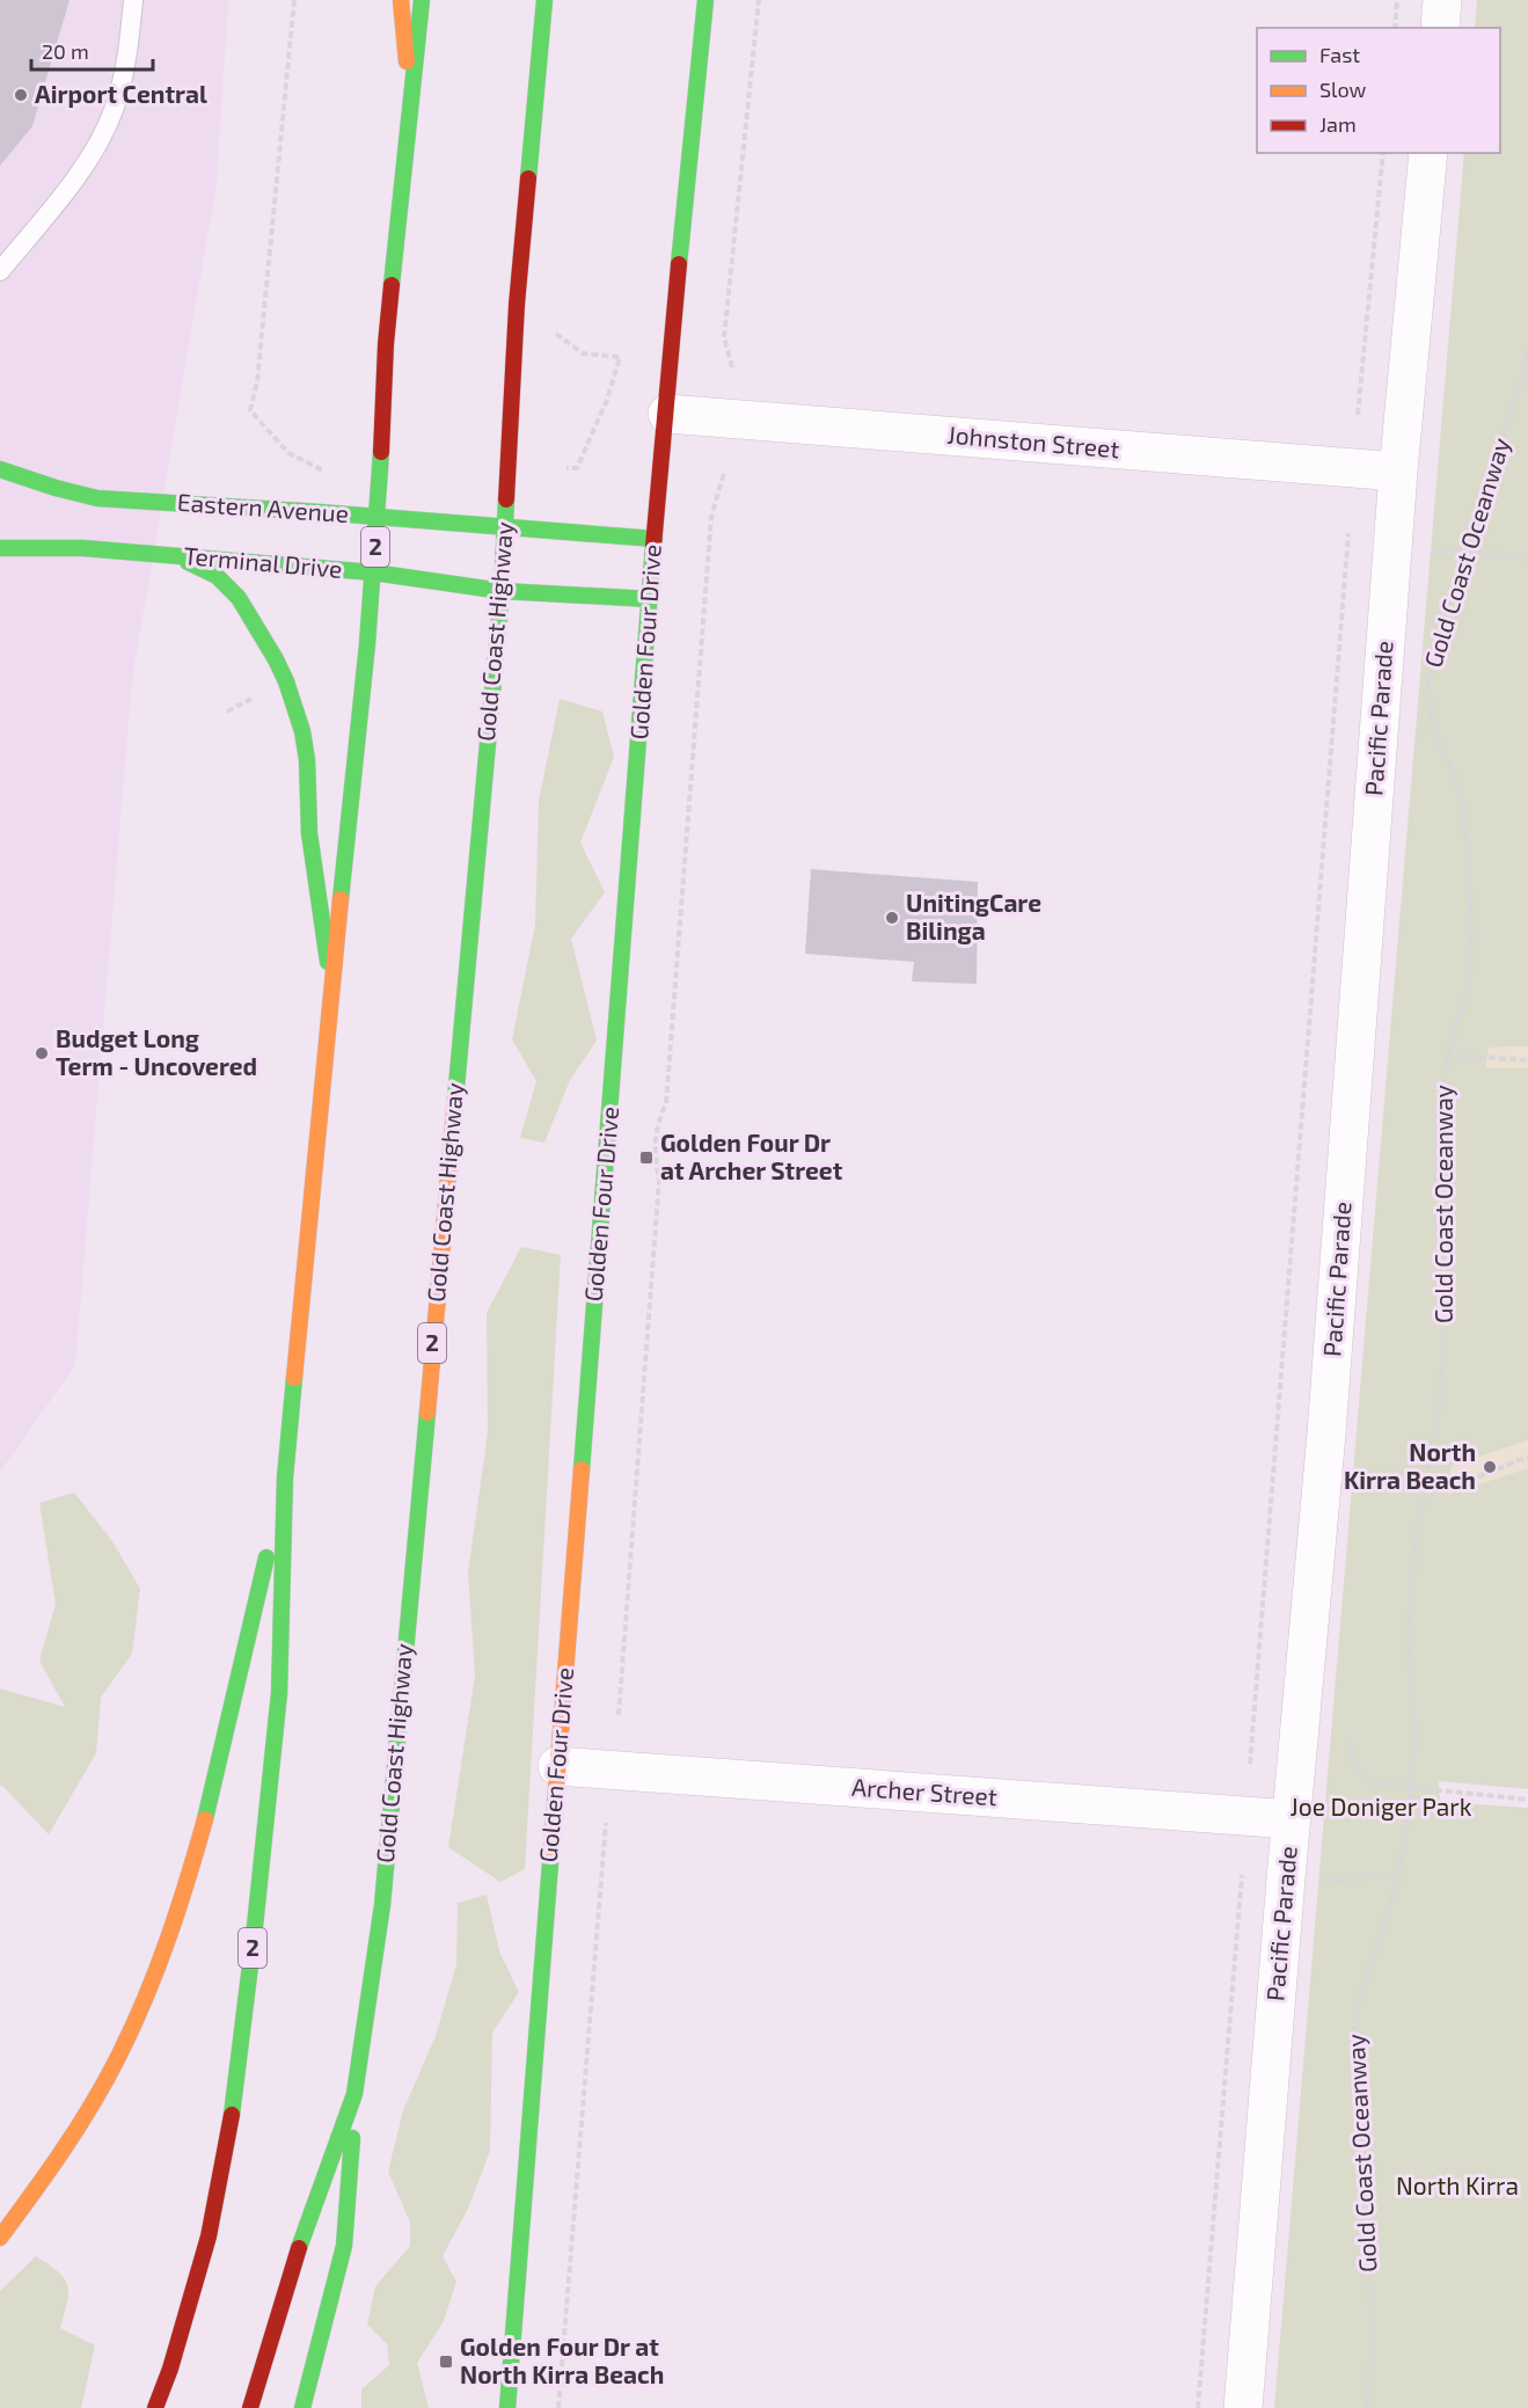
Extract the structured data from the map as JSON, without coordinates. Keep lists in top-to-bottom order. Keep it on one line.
{"streets":{"main road":["Eastern Avenue","2","Terminal Drive","Gold Coast Highway","Golden Four Drive"],"street":["Johnston Street","Pacific Parade","Archer Street"],"path":["Gold Coast Oceanway"]},"crossings":[["Johnston Street","Golden Four Drive"],["Johnston Street","Pacific Parade"],["Eastern Avenue","2"],["Eastern Avenue","Gold Coast Highway"],["Eastern Avenue","Golden Four Drive"],["2","Terminal Drive"],["Terminal Drive","Gold Coast Highway"],["Terminal Drive","Golden Four Drive"],["Golden Four Drive","Archer Street"],["Pacific Parade","Archer Street"]],"parks":["Joe Doniger Park","North Kirra"],"places":{"other":["Airport Central","UnitingCare Bilinga","Budget Long Term - Uncovered","North Kirra Beach"],"transit":["Golden Four Dr at Archer Street","Golden Four Dr at North Kirra Beach"]},"legend":["Fast","Slow","Jam"],"scale_bar":"20 m"}
